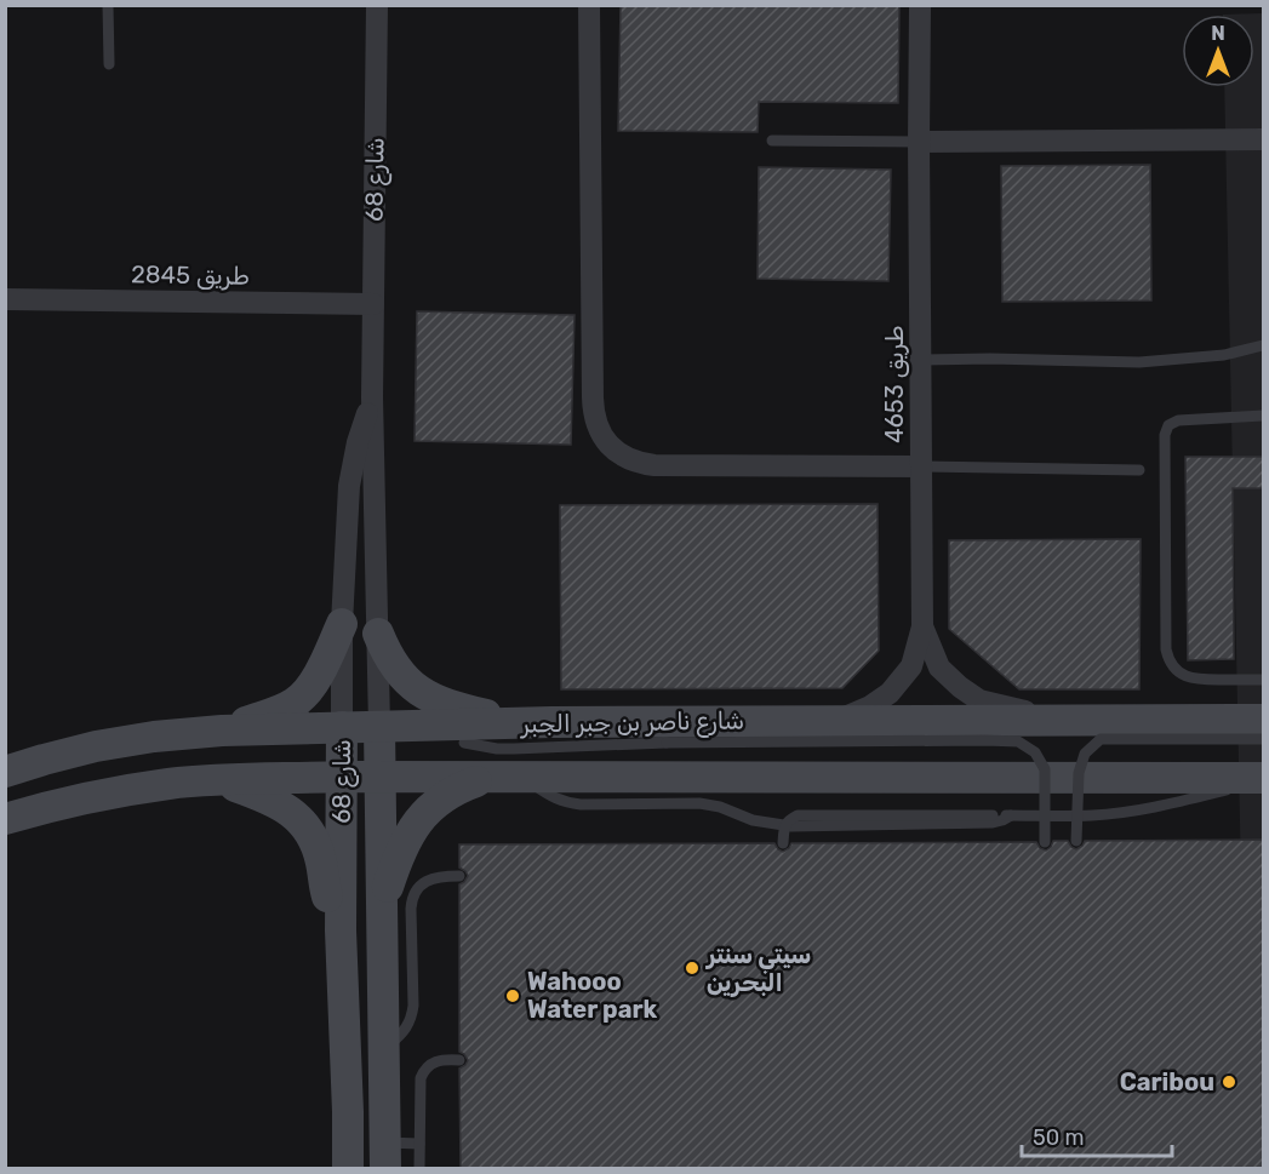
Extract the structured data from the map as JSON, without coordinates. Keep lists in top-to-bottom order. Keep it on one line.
{"streets":{"main road":["شارع 68","شارع ناصر بن جبر الجبر"],"street":["طريق 2845","طريق 4653"]},"crossings":[["شارع 68","طريق 2845"],["شارع 68","شارع ناصر بن جبر الجبر"],["طريق 4653","شارع ناصر بن جبر الجبر"]],"places":["سيتي سنتر البحرين","Wahooo Water park","Caribou"],"scale_bar":"50 m","north":"top"}
